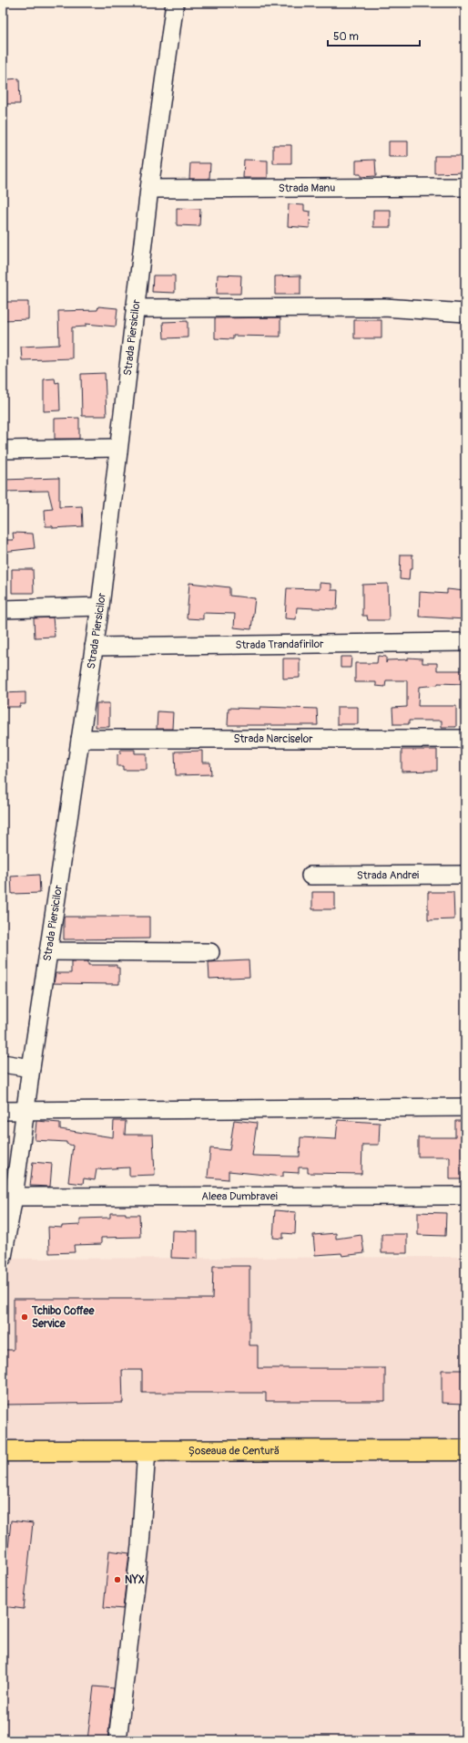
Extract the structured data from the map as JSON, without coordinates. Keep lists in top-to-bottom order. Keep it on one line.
{"streets":{"main road":["Șoseaua de Centură"],"street":["Strada Manu","Strada Piersicilor","Strada Trandafirilor","Strada Narciselor","Strada Andrei","Aleea Dumbravei"]},"crossings":[["Strada Manu","Strada Piersicilor"],["Strada Piersicilor","Strada Trandafirilor"],["Strada Piersicilor","Strada Narciselor"],["Strada Piersicilor","Aleea Dumbravei"]],"places":["Tchibo Coffee Service","NYX"],"scale_bar":"50 m"}
